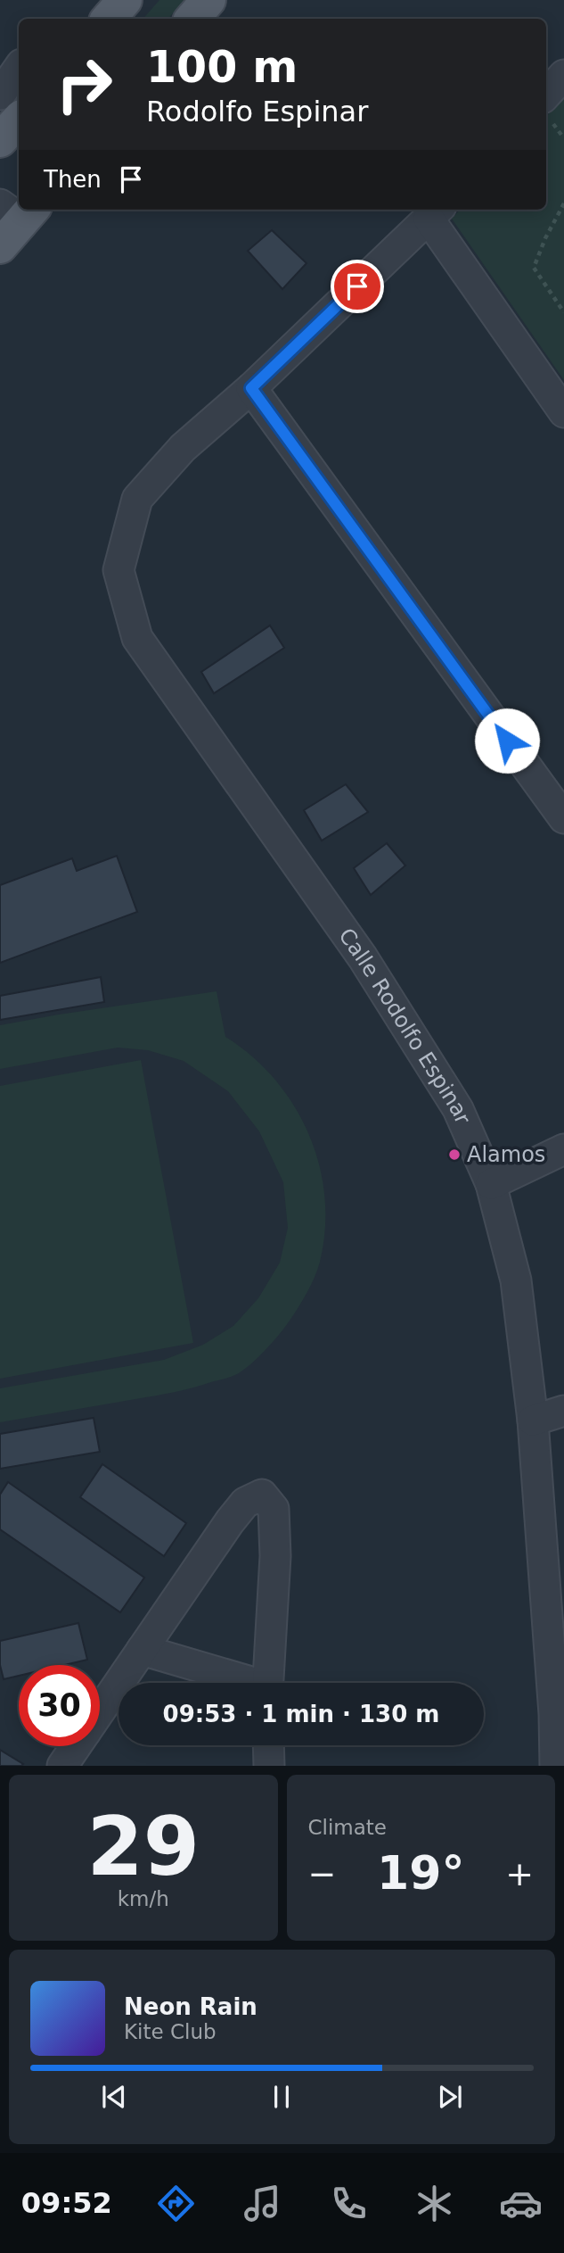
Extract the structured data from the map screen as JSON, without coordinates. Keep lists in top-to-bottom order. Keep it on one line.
{"streets":{"street":["Calle Rodolfo Espinar"]},"places":["Alamos"],"page":{"turn":["100 m","Rodolfo Espinar"],"then":"Then","limit":"30","trip":"09:53 · 1 min · 130 m","tile":[["29","km/h"],"Climate"],"heat":["−","19°","+"],"song":["Neon Rain","Kite Club"],"tabs":"09:52"}}
